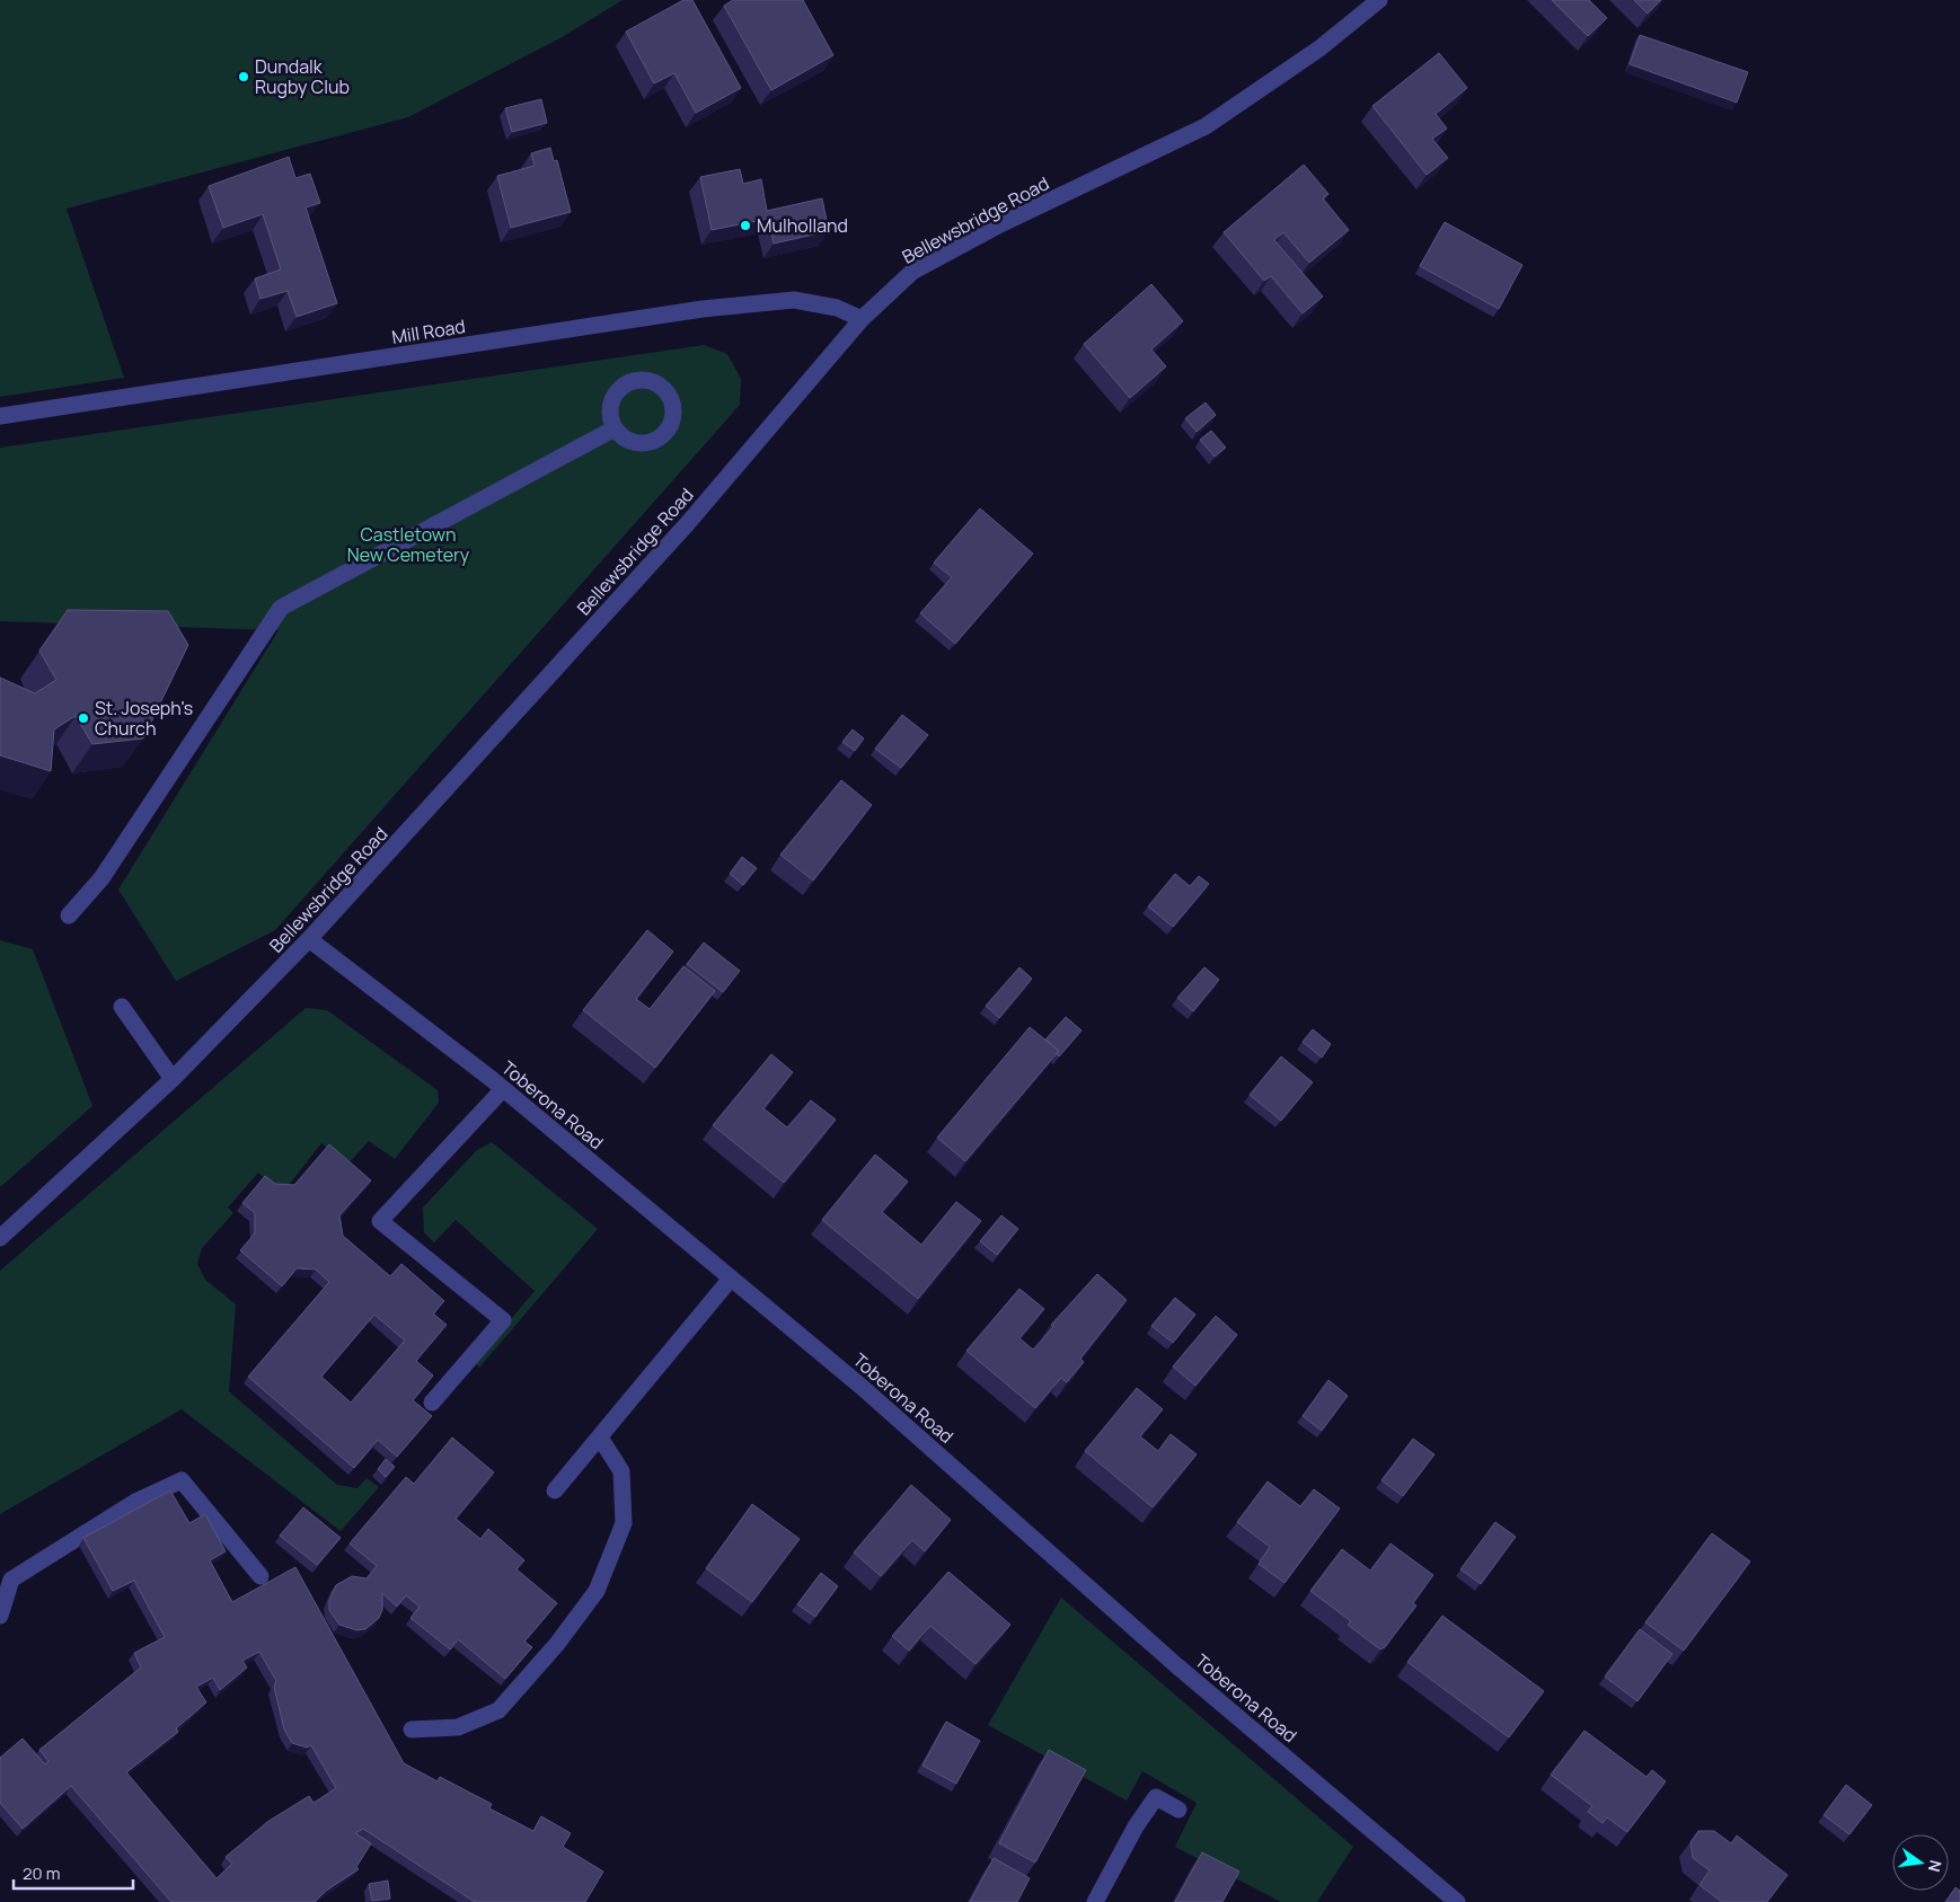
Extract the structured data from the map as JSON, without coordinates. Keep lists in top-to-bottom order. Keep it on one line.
{"streets":{"street":["Bellewsbridge Road","Mill Road","Toberona Road"]},"crossings":[["Bellewsbridge Road","Mill Road"],["Bellewsbridge Road","Toberona Road"]],"parks":["Castletown New Cemetery"],"places":["Dundalk Rugby Club","Mulholland","St. Joseph's Church"],"scale_bar":"20 m","north":"right"}
